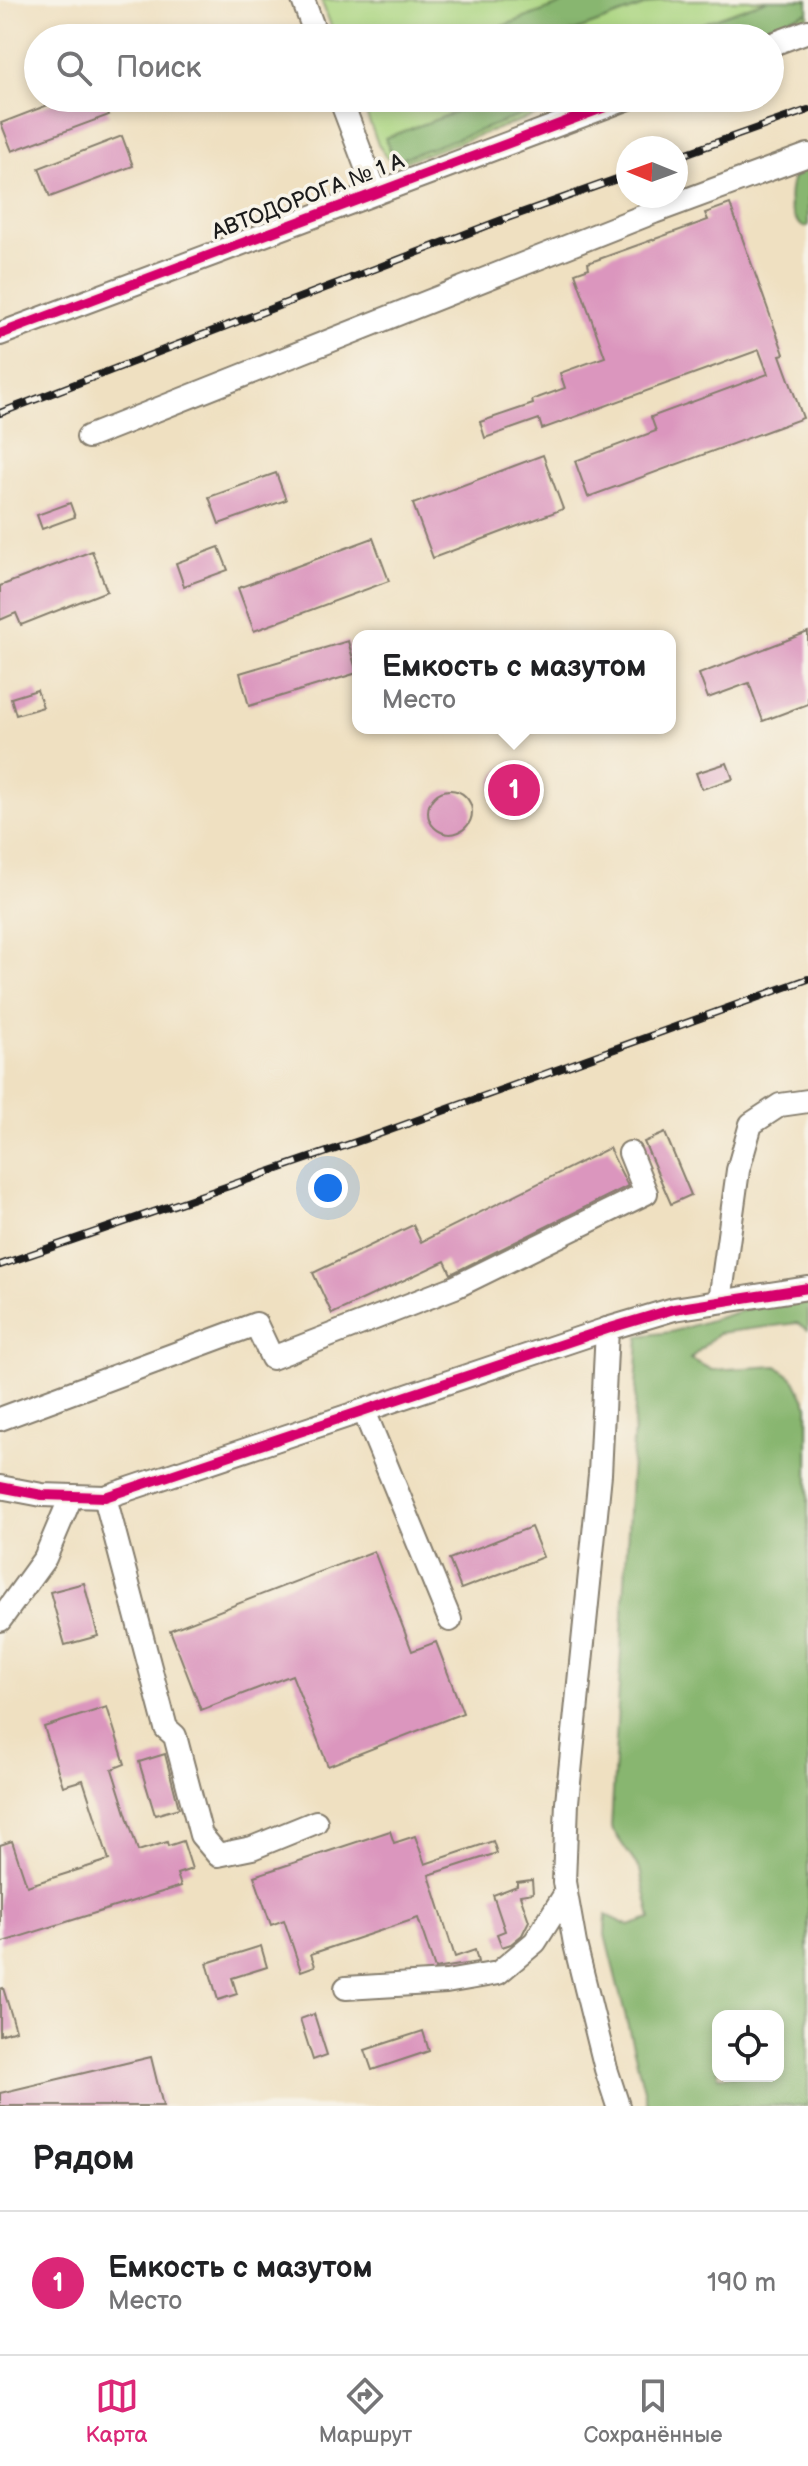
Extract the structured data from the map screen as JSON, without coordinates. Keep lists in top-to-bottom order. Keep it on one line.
{"streets":{"street":["АВТОДОРОГА № 1 А"]},"north":"left","page":{"search":"Поиск","popup":["Емкость с мазутом","Место"],"pins":"1","heading":"Рядом","list":[{"mark":"1","name":"Емкость с мазутом","note":"Место","value":"190 m"}],"nav":["Карта","Маршрут","Сохранённые"]}}
